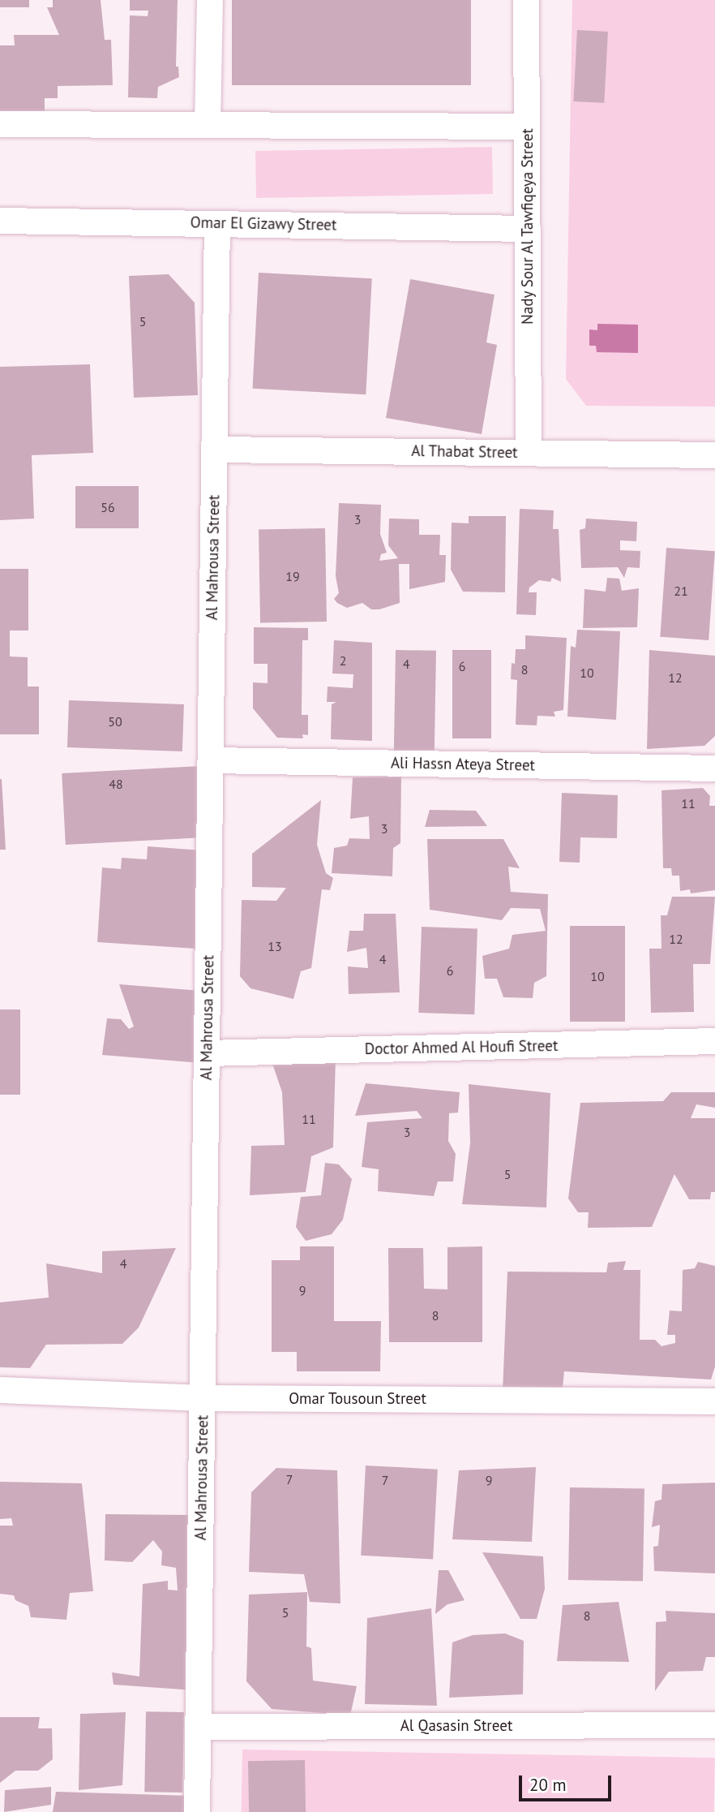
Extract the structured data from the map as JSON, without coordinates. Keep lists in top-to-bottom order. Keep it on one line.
{"streets":{"street":["Omar El Gizawy Street","Nady Sour Al Tawfiqeya Street","Al Thabat Street","Al Mahrousa Street","Ali Hassn Ateya Street","Doctor Ahmed Al Houfi Street","Omar Tousoun Street","Al Qasasin Street"]},"crossings":[["Omar El Gizawy Street","Nady Sour Al Tawfiqeya Street"],["Omar El Gizawy Street","Al Mahrousa Street"],["Nady Sour Al Tawfiqeya Street","Al Thabat Street"],["Al Thabat Street","Al Mahrousa Street"],["Al Mahrousa Street","Ali Hassn Ateya Street"],["Al Mahrousa Street","Doctor Ahmed Al Houfi Street"],["Al Mahrousa Street","Omar Tousoun Street"],["Al Mahrousa Street","Al Qasasin Street"]],"house_numbers":["5","56","3","19","21","2","4","6","8","10","12","50","48","11","3","12","13","4","6","10","11","3","5","4","9","8","7","7","9","5","8"],"scale_bar":"20 m"}
